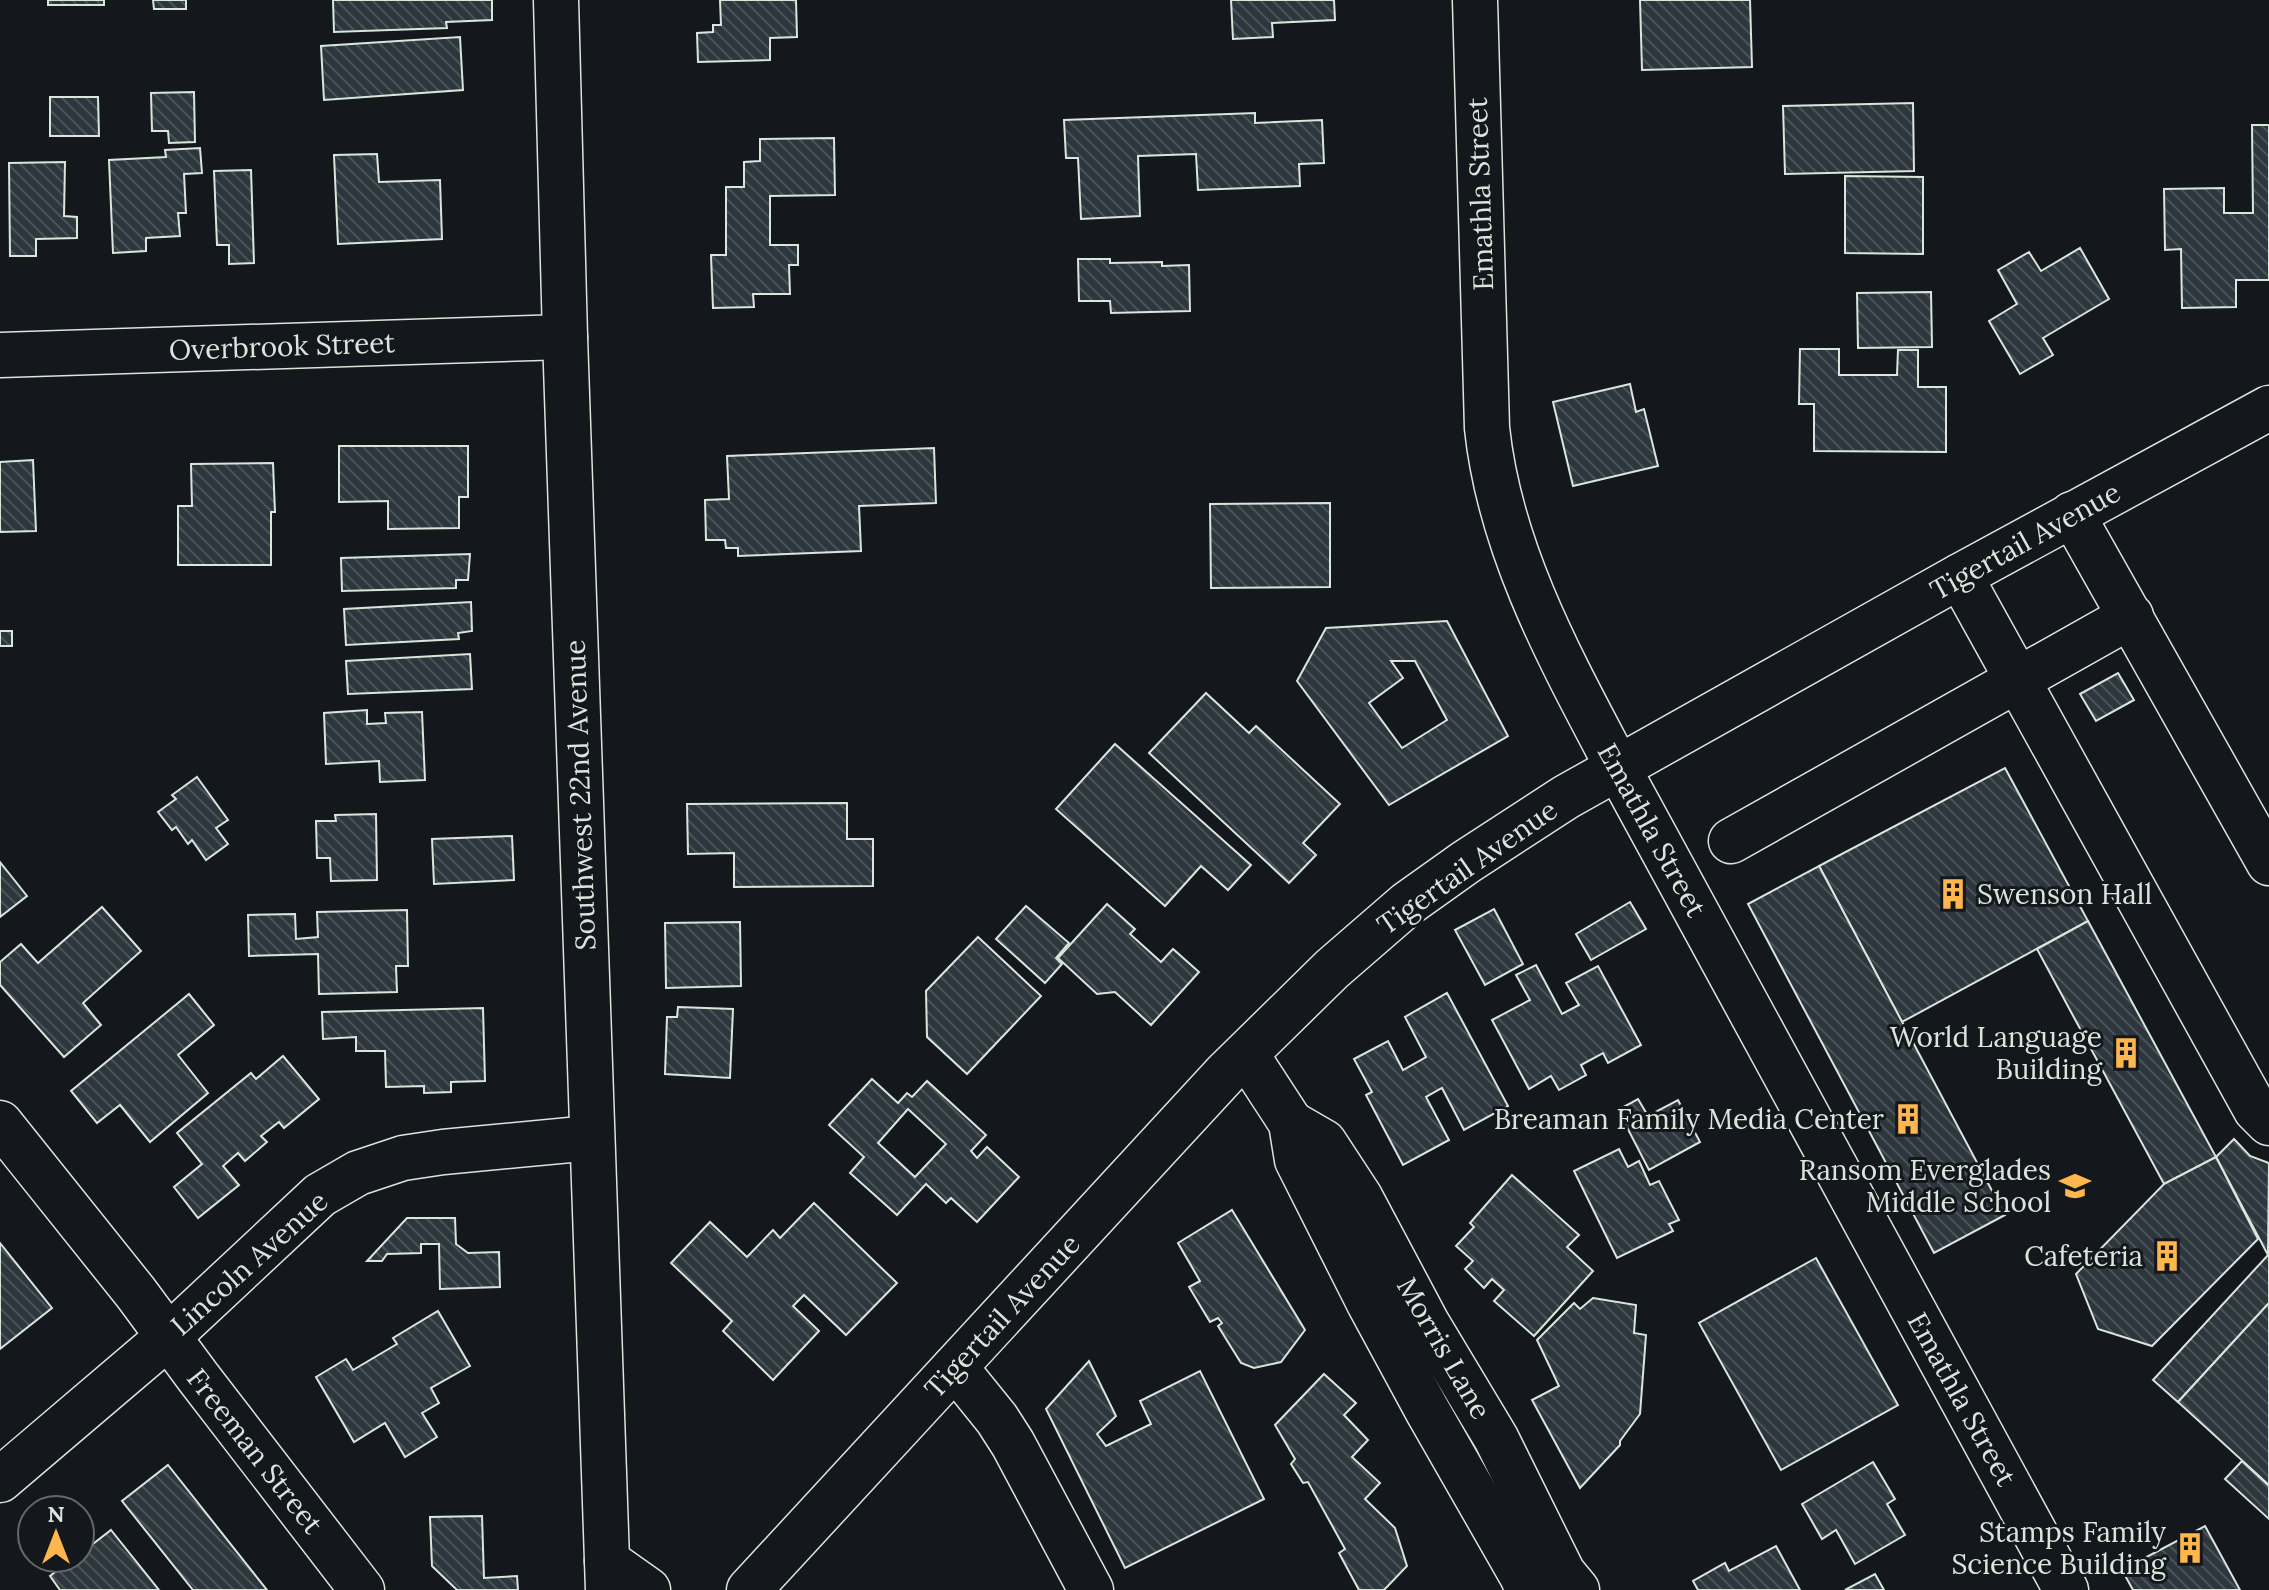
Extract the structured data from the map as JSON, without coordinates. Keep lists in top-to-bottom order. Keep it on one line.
{"streets":{"street":["Emathla Street","Overbrook Street","Tigertail Avenue","Southwest 22nd Avenue","Lincoln Avenue","Morris Lane","Freeman Street"]},"crossings":[["Emathla Street","Tigertail Avenue"],["Overbrook Street","Southwest 22nd Avenue"],["Tigertail Avenue","Morris Lane"],["Southwest 22nd Avenue","Lincoln Avenue"],["Lincoln Avenue","Freeman Street"]],"places":{"building":["Swenson Hall","World Language Building","Breaman Family Media Center","Cafeteria","Stamps Family Science Building"],"school or university":["Ransom Everglades Middle School"]},"north":"top"}
